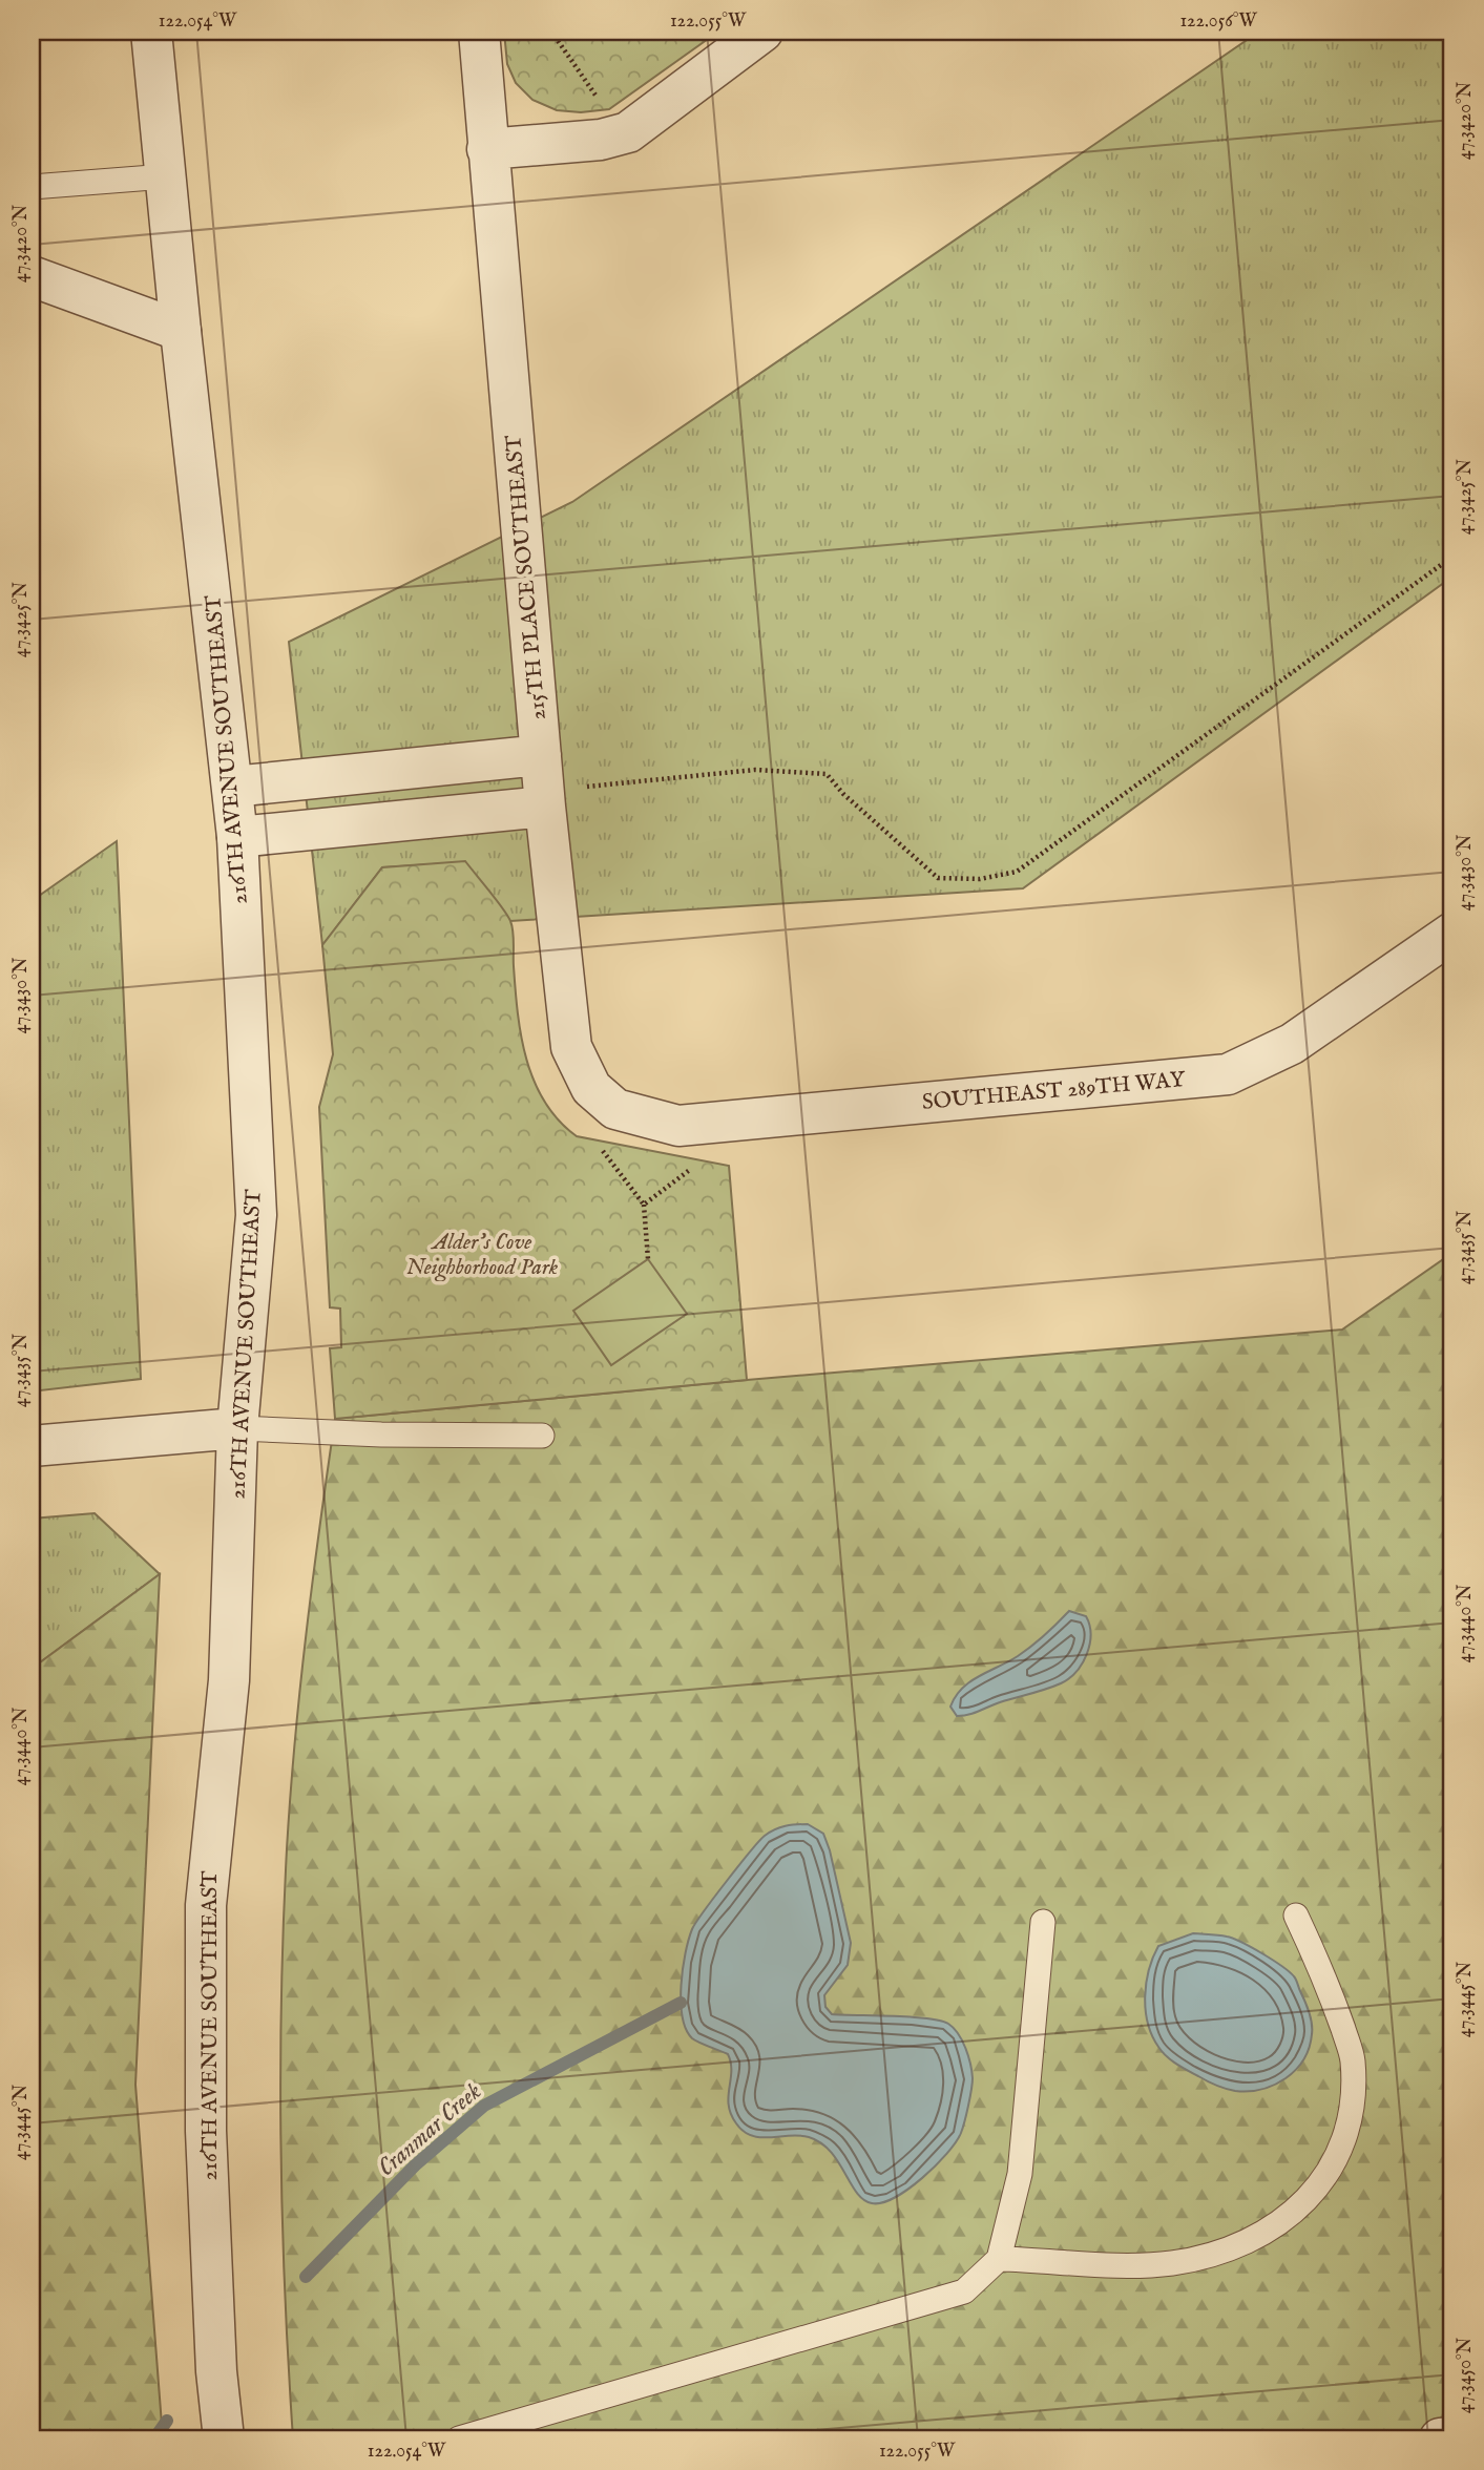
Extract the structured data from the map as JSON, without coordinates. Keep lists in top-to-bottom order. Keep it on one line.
{"streets":{"street":["215TH PLACE SOUTHEAST","216TH AVENUE SOUTHEAST","SOUTHEAST 289TH WAY"]},"crossings":[["215TH PLACE SOUTHEAST","SOUTHEAST 289TH WAY"]],"water":["Cranmar Creek"],"parks":["Alder's Cove Neighborhood Park"],"coordinates":["122.054°W","122.055°W","122.056°W","47.3420°N","47.3425°N","47.3430°N","47.3435°N","47.3440°N","47.3445°N","47.3450°N"]}
